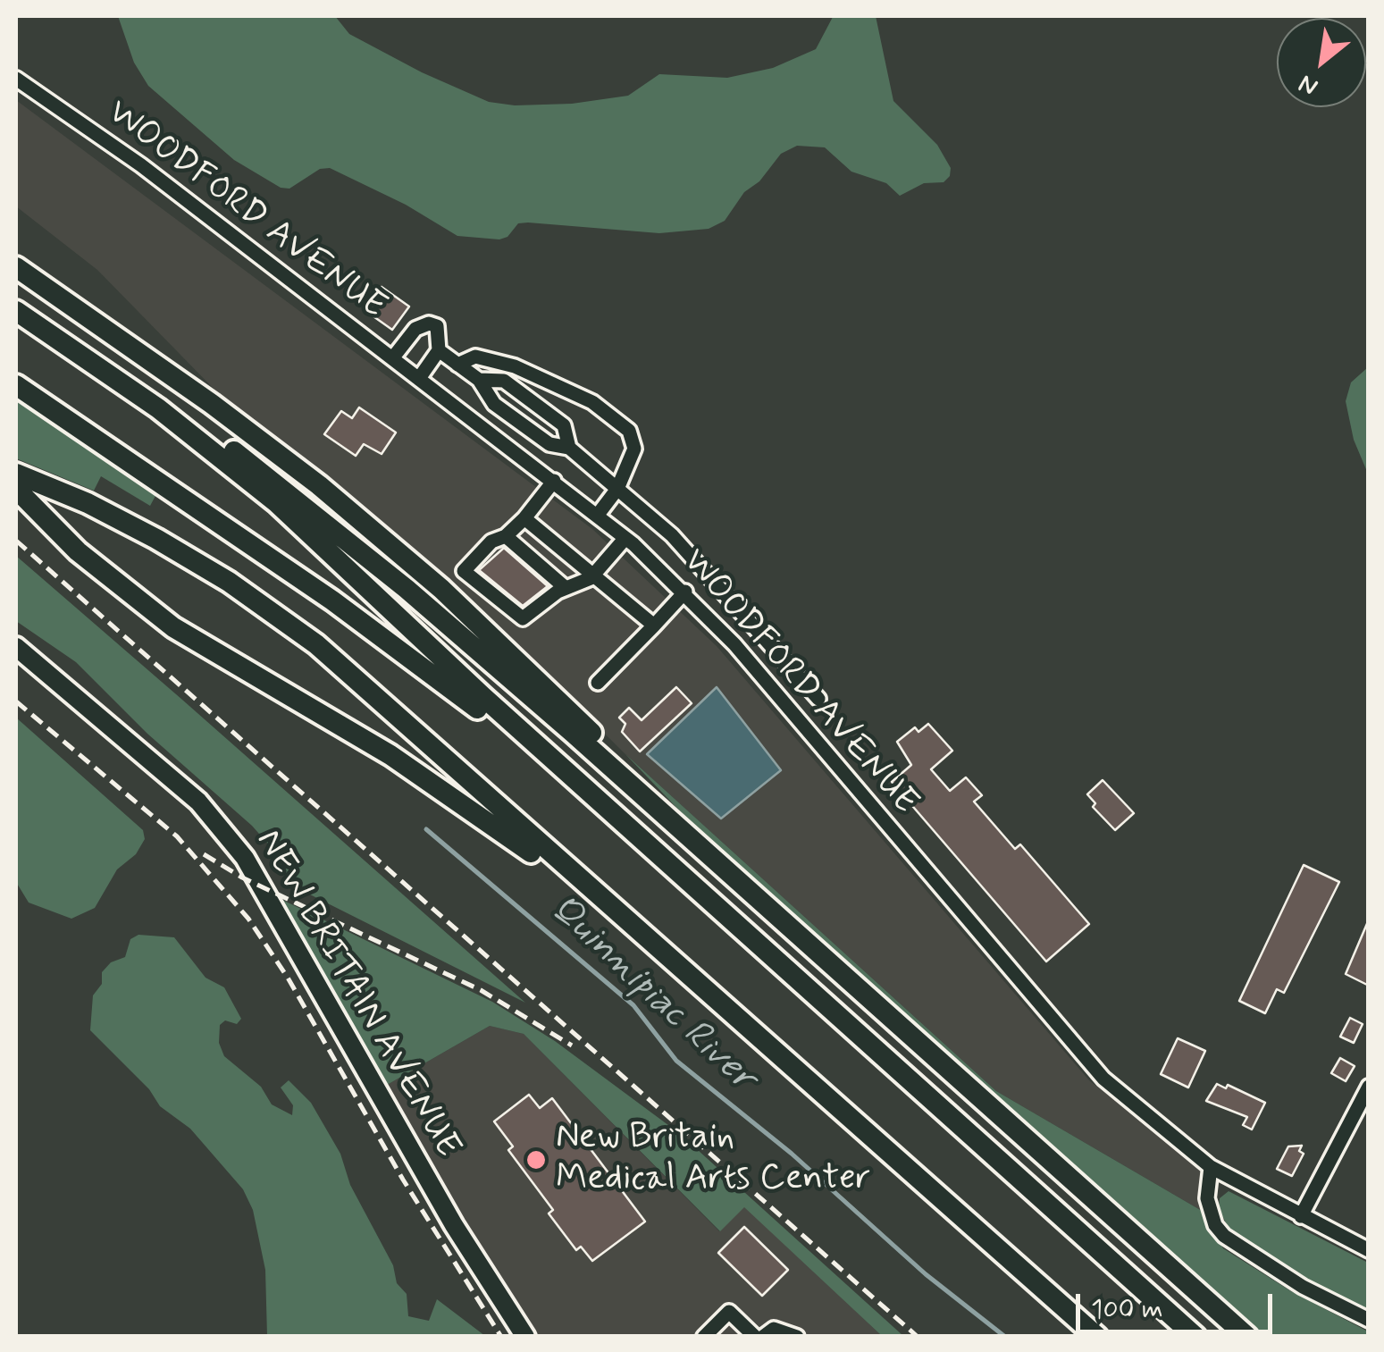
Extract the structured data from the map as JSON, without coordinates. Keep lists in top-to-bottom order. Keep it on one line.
{"streets":{"main road":["NEW BRITAIN AVENUE"],"street":["WOODFORD AVENUE"]},"water":["Quinnipiac River"],"places":["New Britain Medical Arts Center"],"scale_bar":"100 m","north":"bottom left"}
